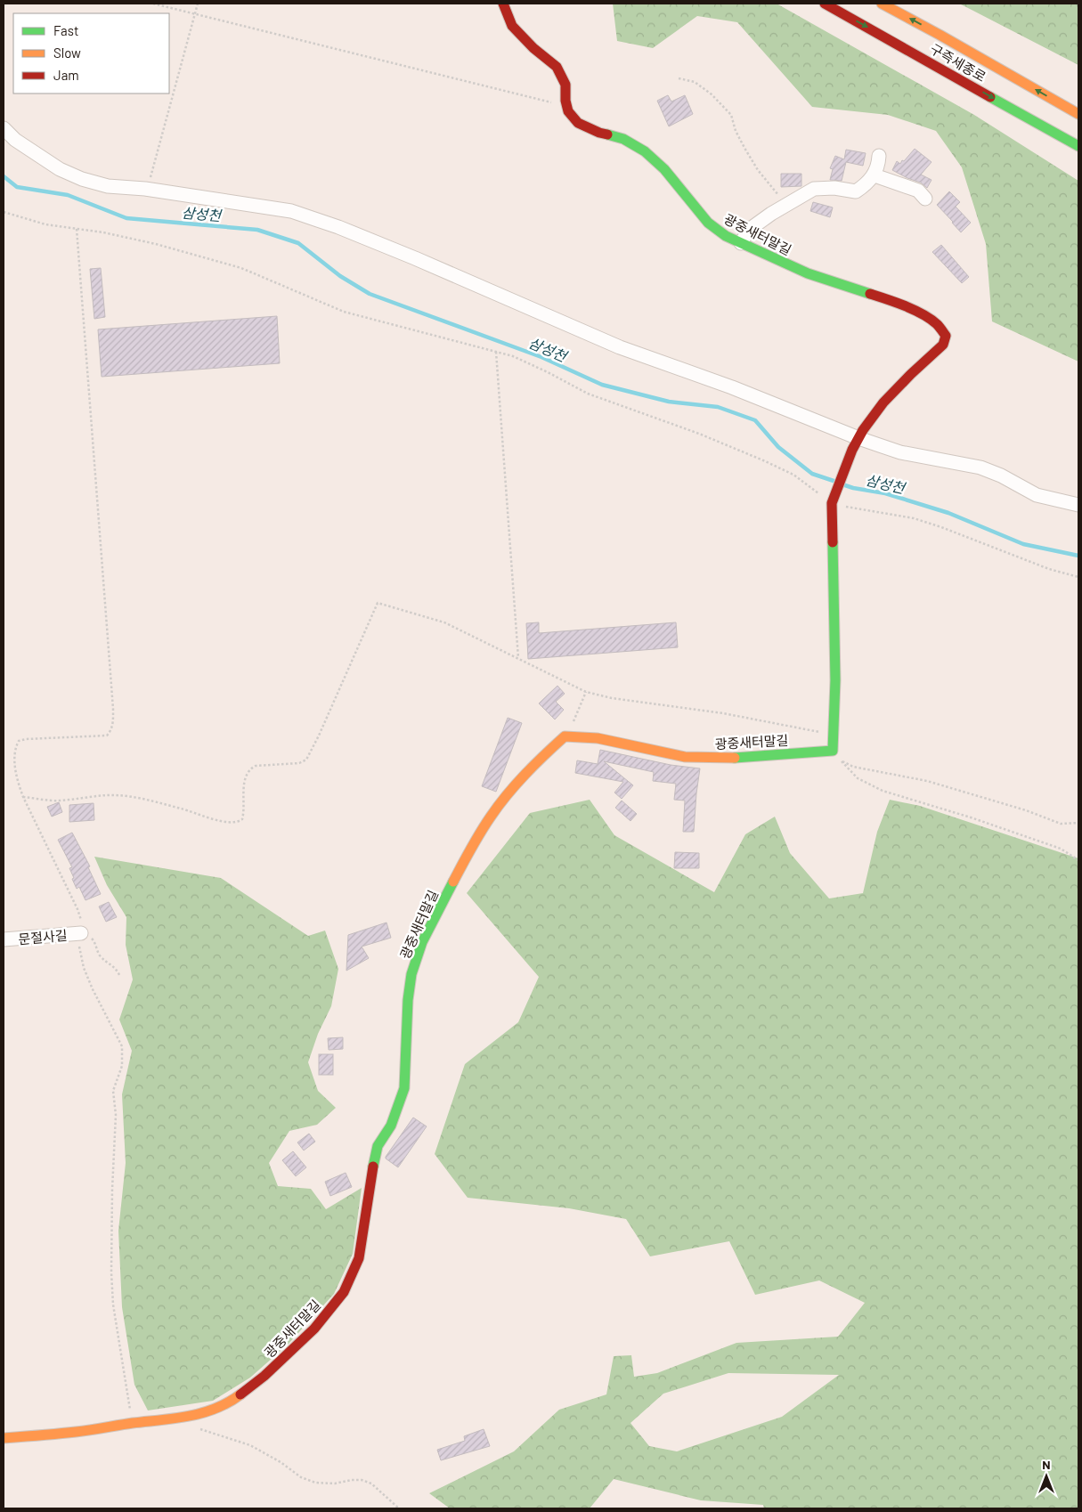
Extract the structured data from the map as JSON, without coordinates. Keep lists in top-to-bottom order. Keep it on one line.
{"streets":{"main road":["구즉세종로","광중새터말길"],"street":["문절사길"]},"water":["삼성천"],"legend":["Fast","Slow","Jam"],"north":"top"}
